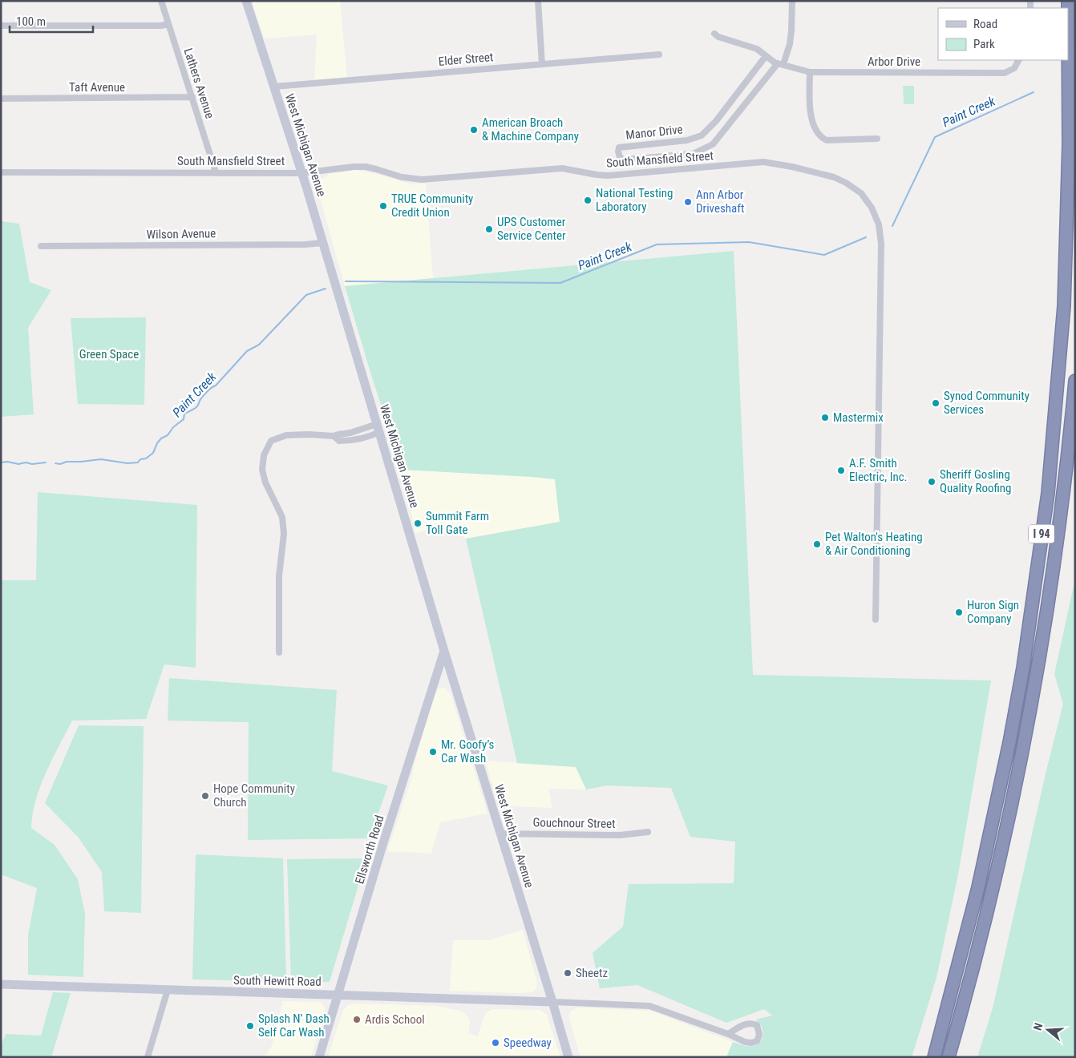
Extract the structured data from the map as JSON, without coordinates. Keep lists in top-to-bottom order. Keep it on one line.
{"streets":{"highway":["I 94"],"main road":["West Michigan Avenue","Ellsworth Road","South Hewitt Road"],"street":["Elder Street","Arbor Drive","Lathers Avenue","Taft Avenue","Manor Drive","South Mansfield Street","Wilson Avenue","Gouchnour Street"]},"crossings":[["Elder Street","West Michigan Avenue"],["Arbor Drive","Manor Drive"],["Lathers Avenue","Taft Avenue"],["Lathers Avenue","South Mansfield Street"],["West Michigan Avenue","South Mansfield Street"],["West Michigan Avenue","Wilson Avenue"],["West Michigan Avenue","Gouchnour Street"],["West Michigan Avenue","Ellsworth Road"],["West Michigan Avenue","South Hewitt Road"],["Ellsworth Road","South Hewitt Road"]],"water":["Paint Creek"],"parks":["Green Space"],"places":["American Broach & Machine Company","National Testing Laboratory","Ann Arbor Driveshaft","TRUE Community Credit Union","UPS Customer Service Center","Synod Community Services","Mastermix","A.F. Smith Electric, Inc.","Sheriff Gosling Quality Roofing","Summit Farm Toll Gate","Pet Walton's Heating & Air Conditioning","Huron Sign Company","Mr. Goofy’s Car Wash","Hope Community Church","Sheetz","Ardis School","Splash N’ Dash Self Car Wash","Speedway"],"legend":["Road","Park"],"scale_bar":"100 m","north":"left"}
